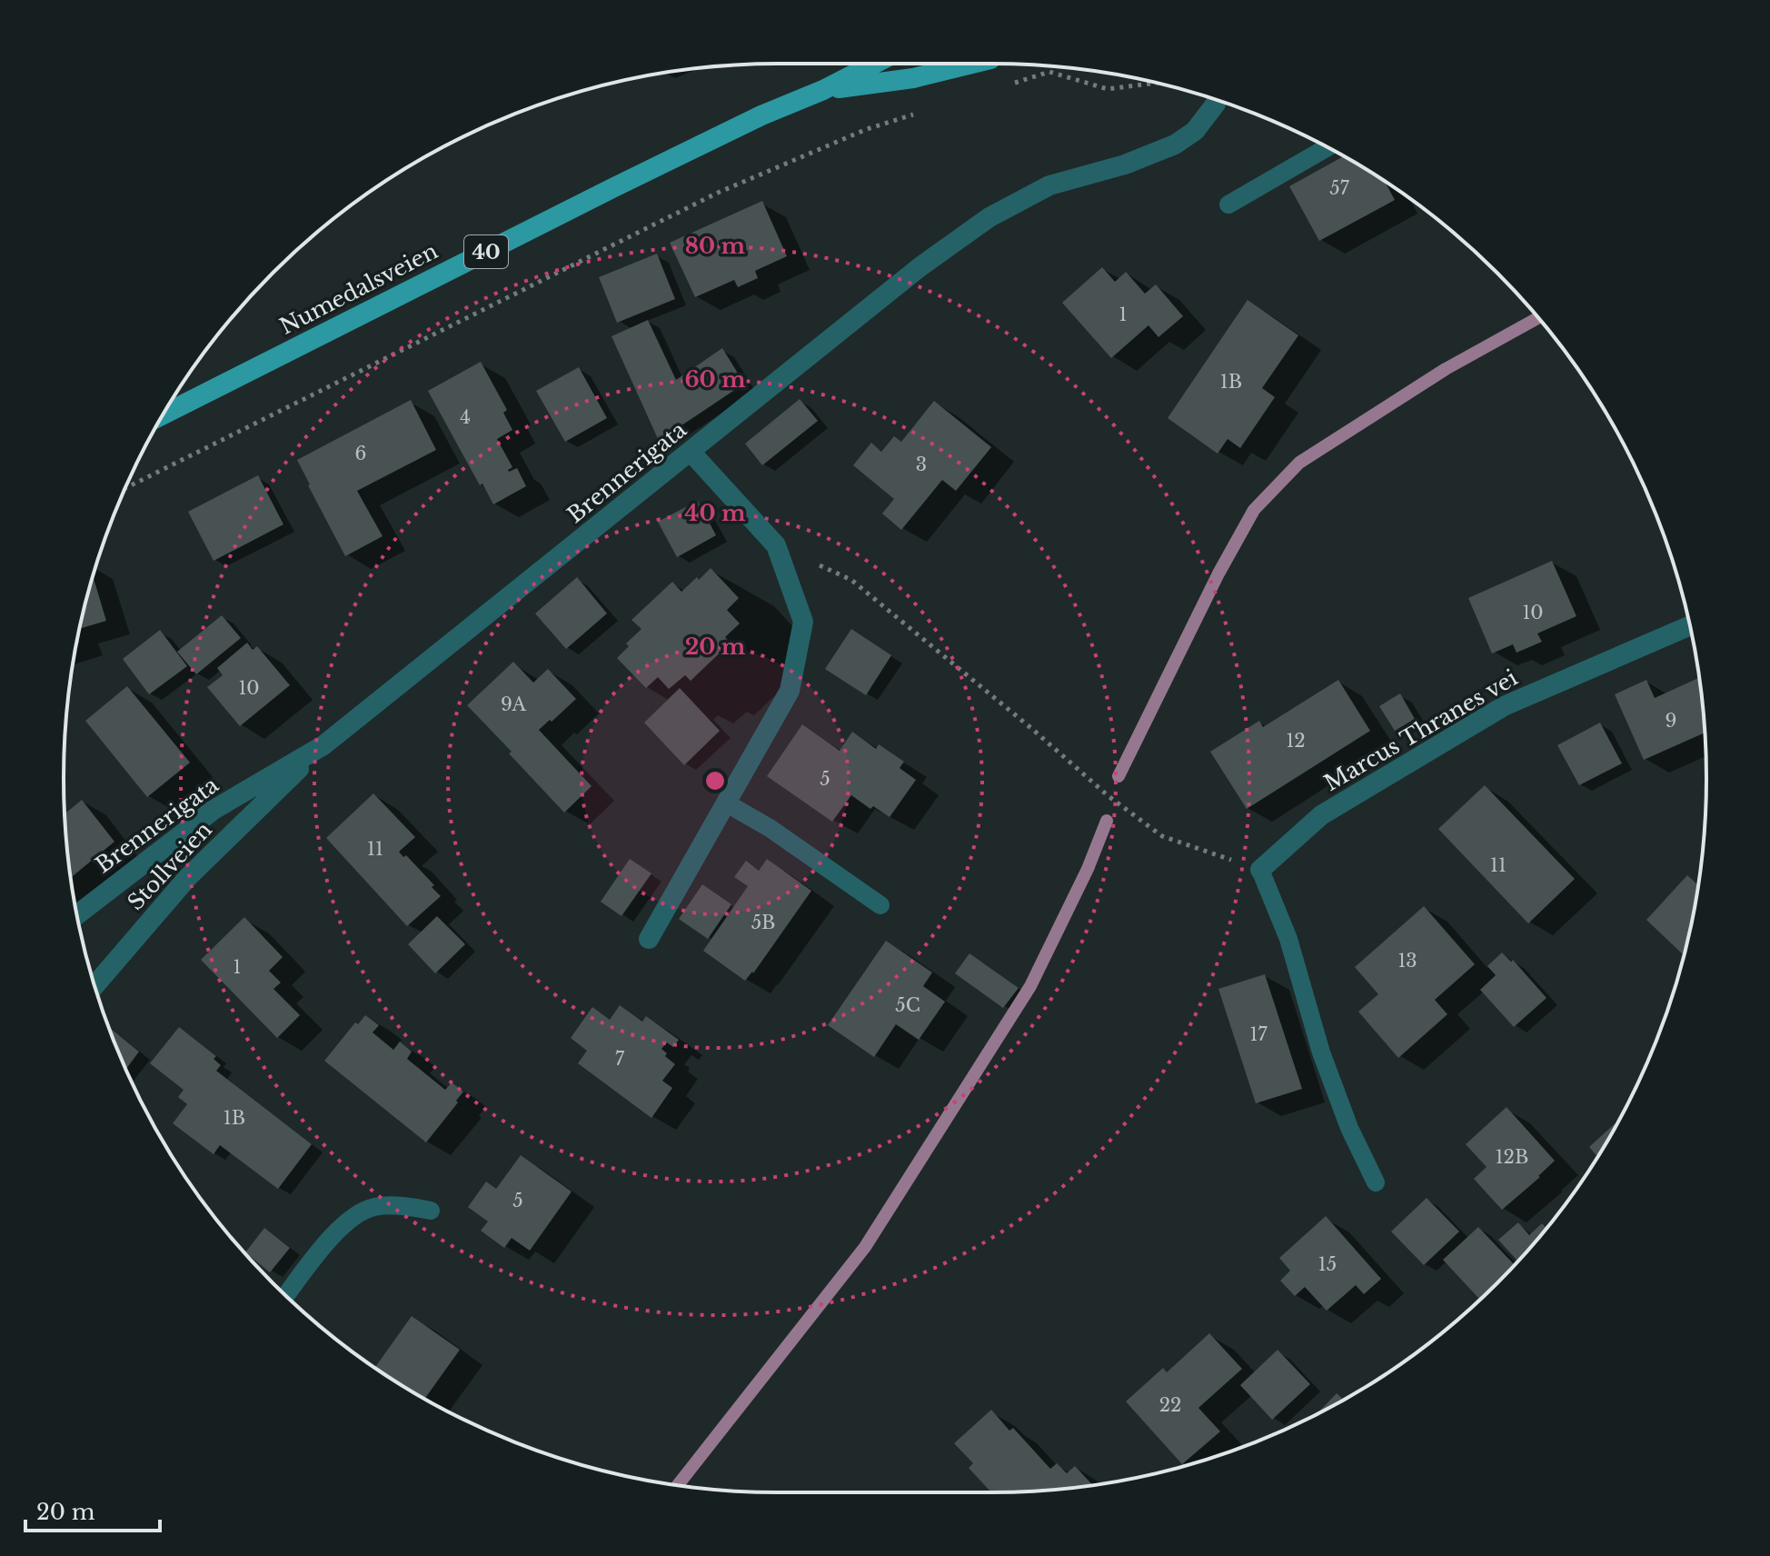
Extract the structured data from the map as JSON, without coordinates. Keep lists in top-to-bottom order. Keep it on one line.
{"streets":{"main road":["40","Numedalsveien"],"street":["Brennerigata","Marcus Thranes vei","Stollveien"]},"crossings":[["Brennerigata","Stollveien"]],"house_numbers":["57","1","1B","4","6","3","10","10","9A","9","12","5","11","11","5B","13","1","5C","17","7","1B","12B","5","15","22"],"scale_bar":"20 m","rings":["80 m","60 m","40 m","20 m"]}
